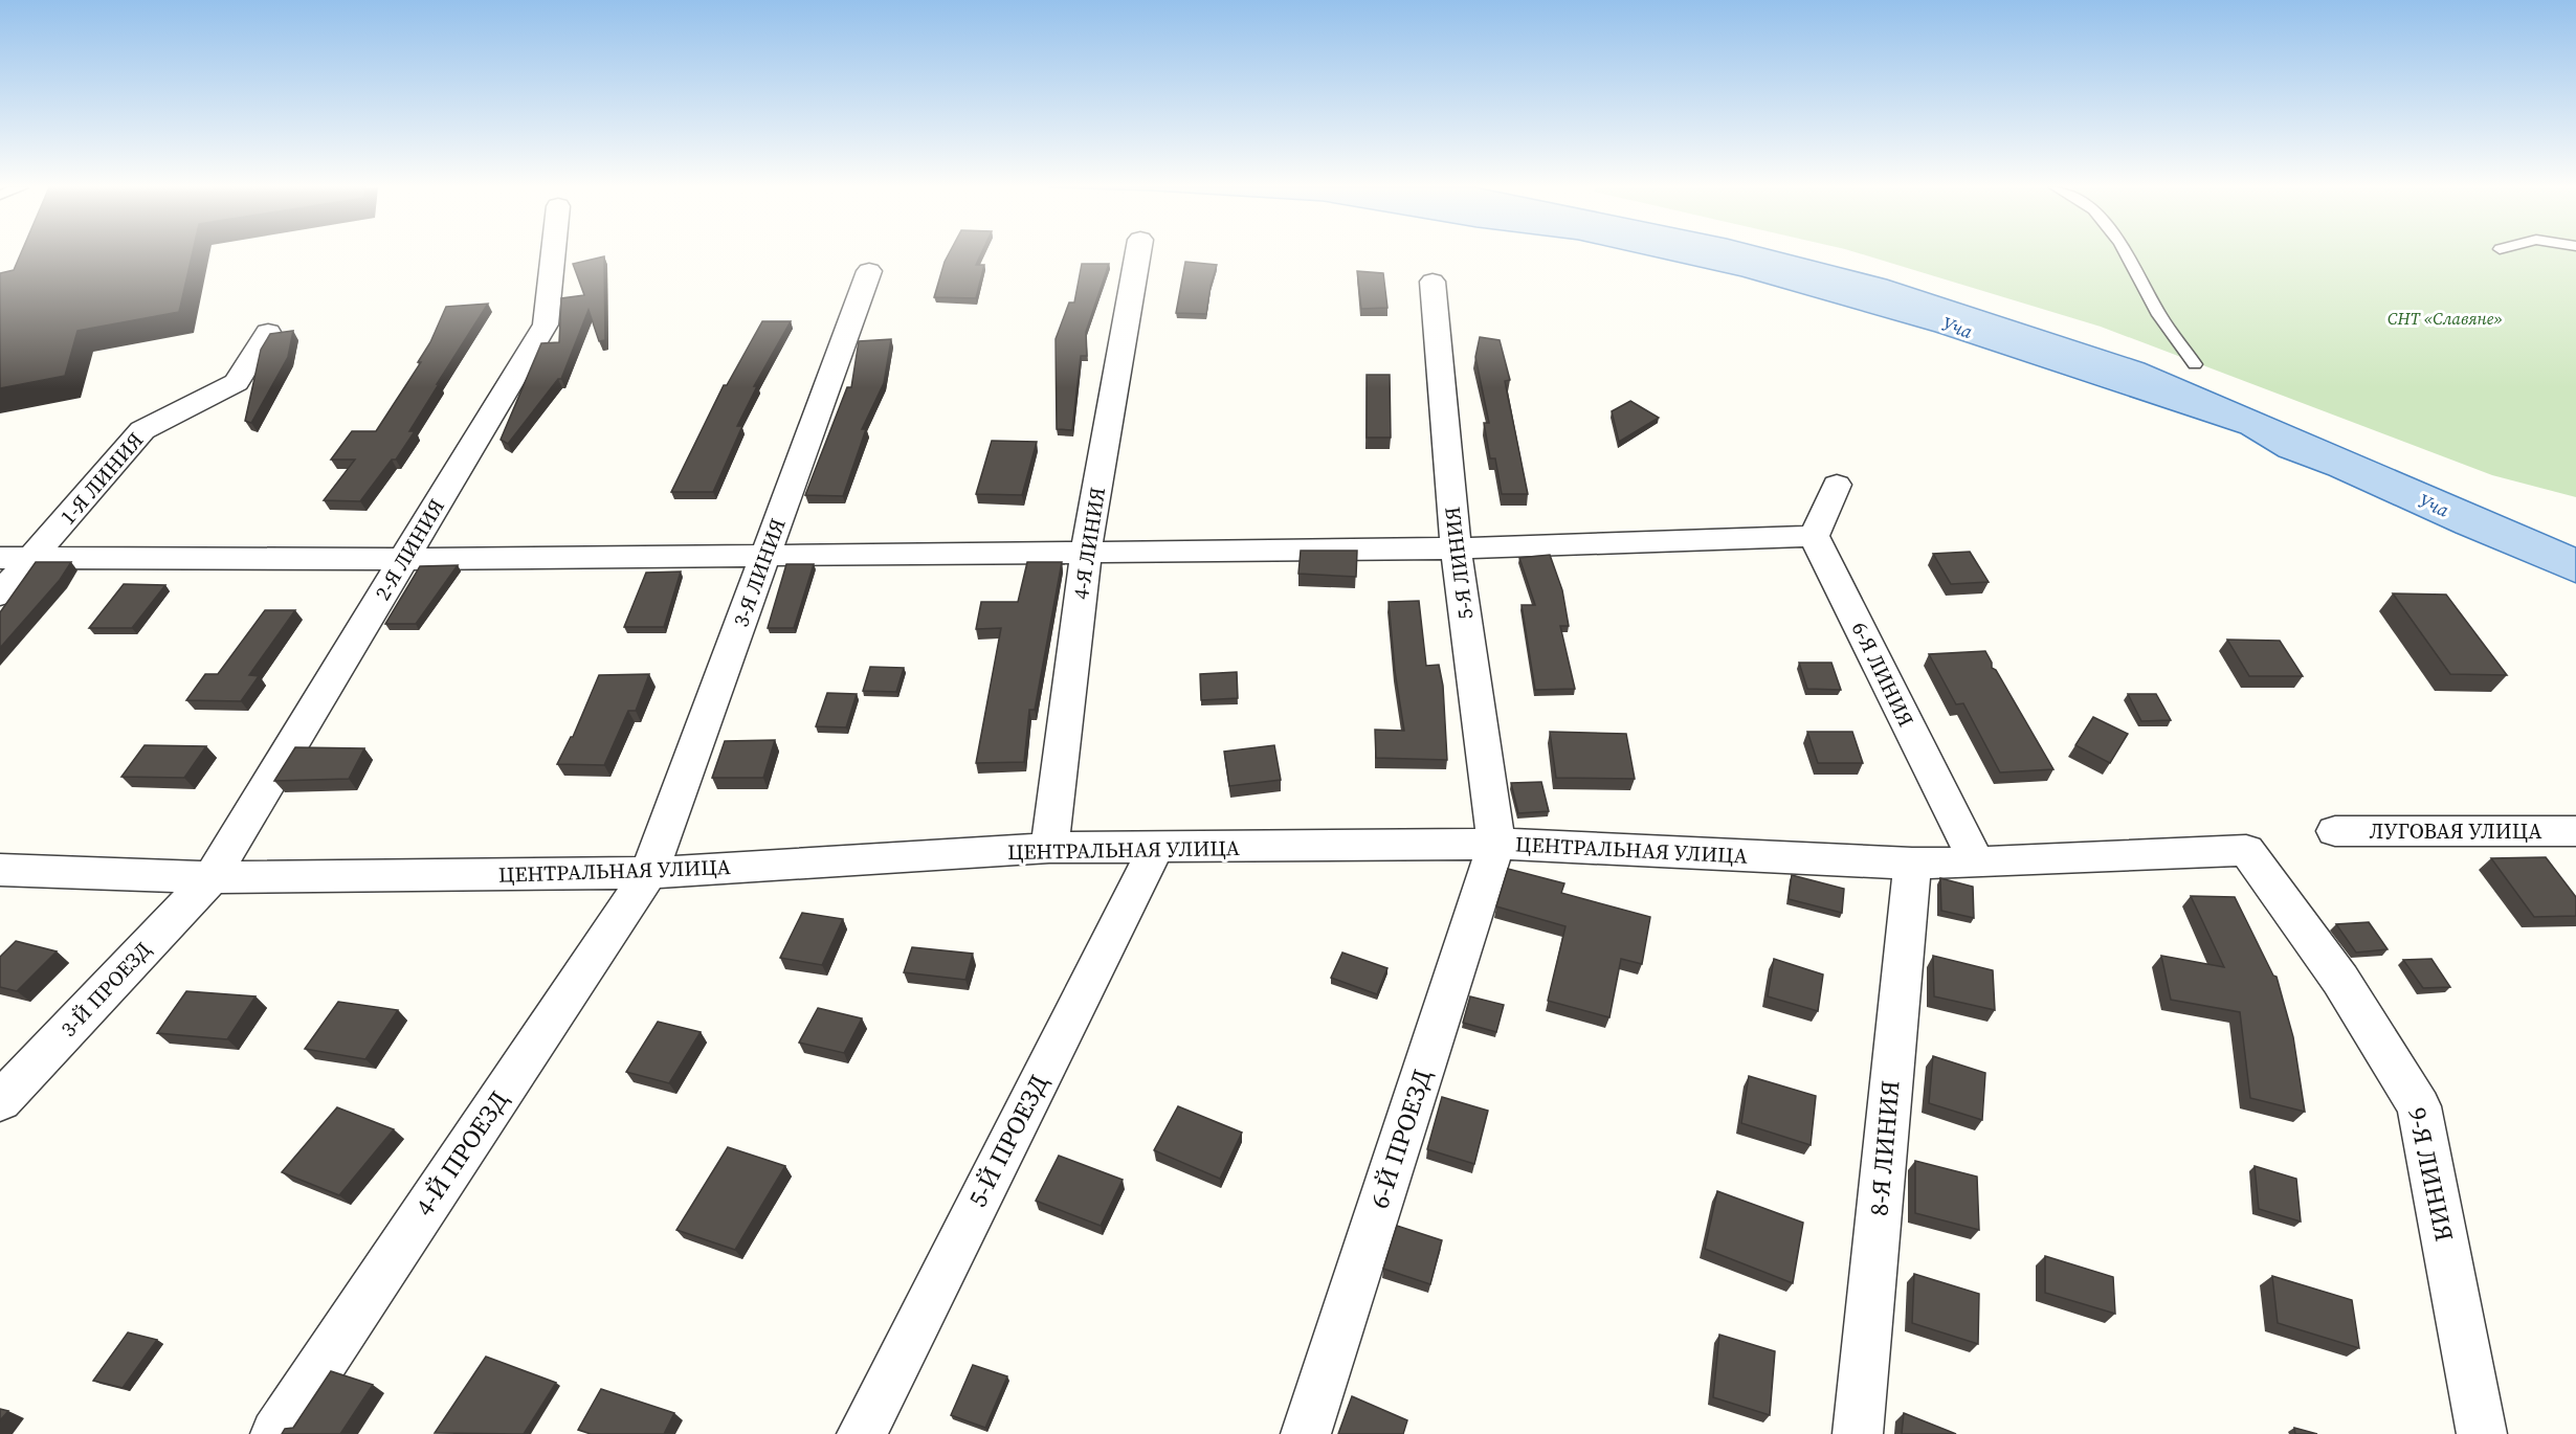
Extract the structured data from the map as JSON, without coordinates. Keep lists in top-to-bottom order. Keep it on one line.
{"streets":{"street":["1-Я ЛИНИЯ","4-Я ЛИНИЯ","2-Я ЛИНИЯ","5-Я ЛИНИЯ","3-Я ЛИНИЯ","6-Я ЛИНИЯ","ЛУГОВАЯ УЛИЦА","ЦЕНТРАЛЬНАЯ УЛИЦА","3-Й ПРОЕЗД","6-Й ПРОЕЗД","5-Й ПРОЕЗД","8-Я ЛИНИЯ","4-Й ПРОЕЗД","9-Я ЛИНИЯ"]},"crossings":[["4-Я ЛИНИЯ","ЦЕНТРАЛЬНАЯ УЛИЦА"],["2-Я ЛИНИЯ","ЦЕНТРАЛЬНАЯ УЛИЦА"],["2-Я ЛИНИЯ","3-Й ПРОЕЗД"],["5-Я ЛИНИЯ","ЦЕНТРАЛЬНАЯ УЛИЦА"],["5-Я ЛИНИЯ","6-Й ПРОЕЗД"],["3-Я ЛИНИЯ","ЦЕНТРАЛЬНАЯ УЛИЦА"],["3-Я ЛИНИЯ","4-Й ПРОЕЗД"],["6-Я ЛИНИЯ","ЦЕНТРАЛЬНАЯ УЛИЦА"],["ЦЕНТРАЛЬНАЯ УЛИЦА","3-Й ПРОЕЗД"],["ЦЕНТРАЛЬНАЯ УЛИЦА","6-Й ПРОЕЗД"],["ЦЕНТРАЛЬНАЯ УЛИЦА","5-Й ПРОЕЗД"],["ЦЕНТРАЛЬНАЯ УЛИЦА","8-Я ЛИНИЯ"],["ЦЕНТРАЛЬНАЯ УЛИЦА","4-Й ПРОЕЗД"],["ЦЕНТРАЛЬНАЯ УЛИЦА","9-Я ЛИНИЯ"]],"water":["Уча"],"parks":["СНТ «Славяне»"]}
